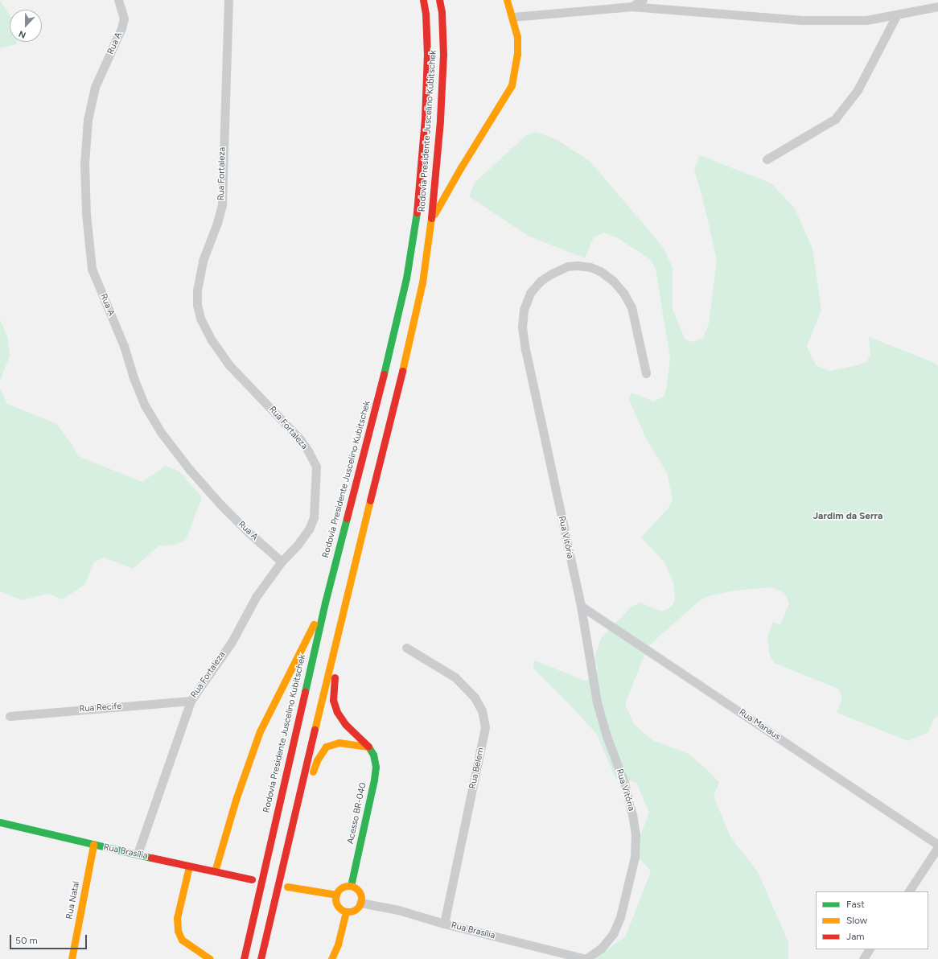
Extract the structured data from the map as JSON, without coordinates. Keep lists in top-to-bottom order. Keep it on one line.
{"streets":{"main road":["Rodovia Presidente Juscelino Kubitschek","Acesso BR-040","Rua Brasília","Rua Natal"],"street":["Rua A","Rua Fortaleza","Rua Vitória","Rua Recife","Rua Manaus","Rua Belem"]},"crossings":[["Rua A","Rua Fortaleza"],["Rua Fortaleza","Rua Recife"],["Rua Fortaleza","Rua Brasília"],["Rua Vitória","Rua Manaus"],["Rua Vitória","Rua Brasília"],["Rua Belem","Rua Brasília"],["Acesso BR-040","Rua Brasília"],["Rua Brasília","Rua Natal"]],"districts":["Jardim da Serra"],"legend":["Fast","Slow","Jam"],"scale_bar":"50 m","north":"bottom"}
